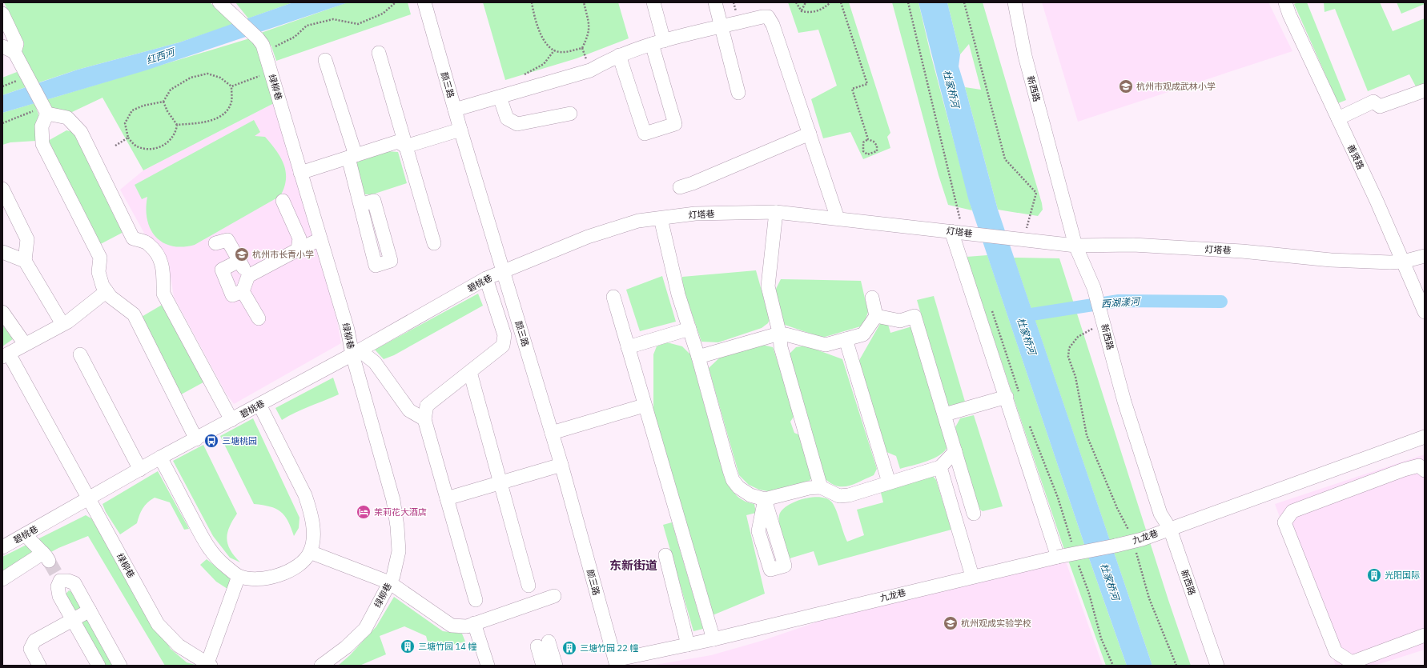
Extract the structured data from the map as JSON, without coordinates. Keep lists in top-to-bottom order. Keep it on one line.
{"streets":{"street":["颜三路","绿柳巷","新西路","善贤路","灯塔巷","碧桃巷","九龙巷"]},"crossings":[["颜三路","灯塔巷"],["颜三路","碧桃巷"],["颜三路","九龙巷"],["绿柳巷","碧桃巷"],["新西路","灯塔巷"],["新西路","九龙巷"],["善贤路","灯塔巷"],["灯塔巷","碧桃巷"]],"districts":["东新街道"],"water":["红西河","杜家桥河","西湖漾河"],"places":{"school or university":["杭州市观成武林小学","杭州市长青小学","杭州观成实验学校"],"bus stop":["三塘桃园"],"hotel":["茉莉花大酒店"],"building":["光阳国际","三塘竹园 14 幢","三塘竹园 22 幢"]}}
